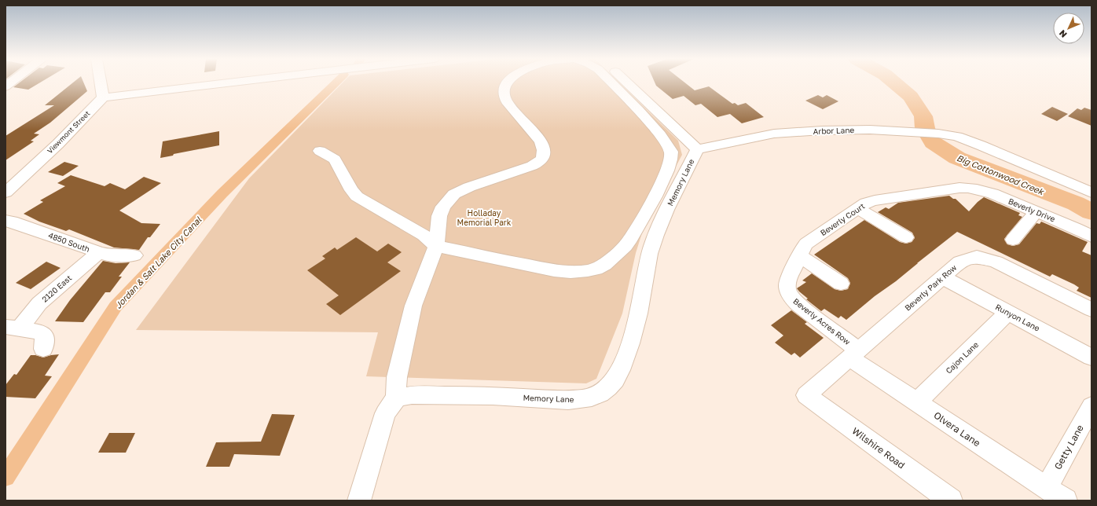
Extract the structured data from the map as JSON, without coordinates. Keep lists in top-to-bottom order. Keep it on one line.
{"streets":{"street":["Arbor Lane","Viewmont Street","Memory Lane","Beverly Drive","Beverly Court","4850 South","Beverly Park Row","2120 East","Runyon Lane","Beverly Acres Row","Cajon Lane","Olvera Lane","Getty Lane","Wilshire Road"]},"crossings":[["Arbor Lane","Memory Lane"],["Beverly Drive","Beverly Court"],["Beverly Court","Beverly Acres Row"],["4850 South","2120 East"],["Beverly Park Row","Runyon Lane"],["Beverly Park Row","Beverly Acres Row"],["Beverly Park Row","Olvera Lane"],["Beverly Park Row","Wilshire Road"],["Runyon Lane","Cajon Lane"],["Beverly Acres Row","Olvera Lane"],["Cajon Lane","Olvera Lane"],["Olvera Lane","Getty Lane"]],"water":["Big Cottonwood Creek","Jordan & Salt Lake City Canal"],"parks":["Holladay Memorial Park"],"north":"bottom left"}
